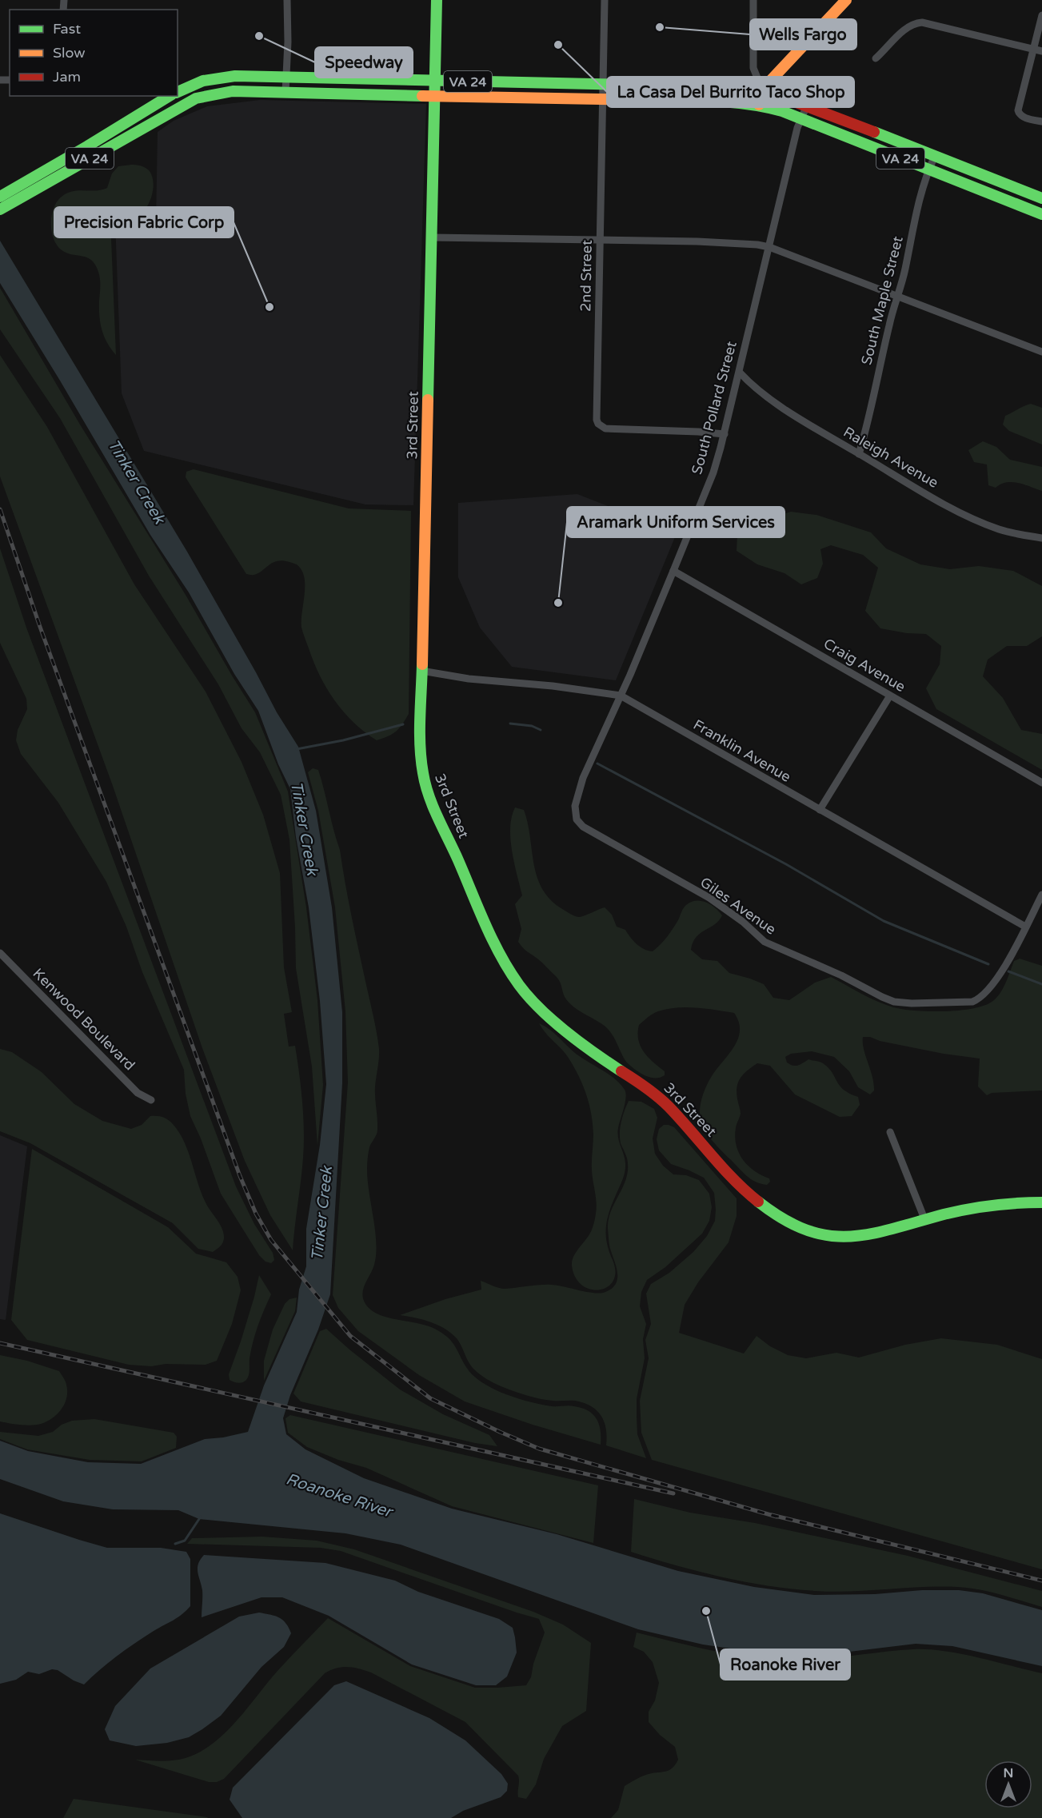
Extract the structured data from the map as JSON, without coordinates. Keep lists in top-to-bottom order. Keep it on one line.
{"streets":{"main road":["VA 24","3rd Street"],"street":["2nd Street","South Maple Street","South Pollard Street","Raleigh Avenue","Craig Avenue","Franklin Avenue","Giles Avenue","Kenwood Boulevard"]},"crossings":[["VA 24","2nd Street"],["VA 24","South Maple Street"],["VA 24","South Pollard Street"],["VA 24","3rd Street"],["2nd Street","South Pollard Street"],["South Maple Street","Raleigh Avenue"],["South Pollard Street","Raleigh Avenue"],["South Pollard Street","Craig Avenue"],["South Pollard Street","Franklin Avenue"],["South Pollard Street","Giles Avenue"],["3rd Street","Franklin Avenue"],["Franklin Avenue","Giles Avenue"]],"water":["Tinker Creek","Roanoke River"],"places":["Wells Fargo","Speedway","La Casa Del Burrito Taco Shop","Precision Fabric Corp","Aramark Uniform Services","Roanoke River"],"legend":["Fast","Slow","Jam"],"north":"top"}
